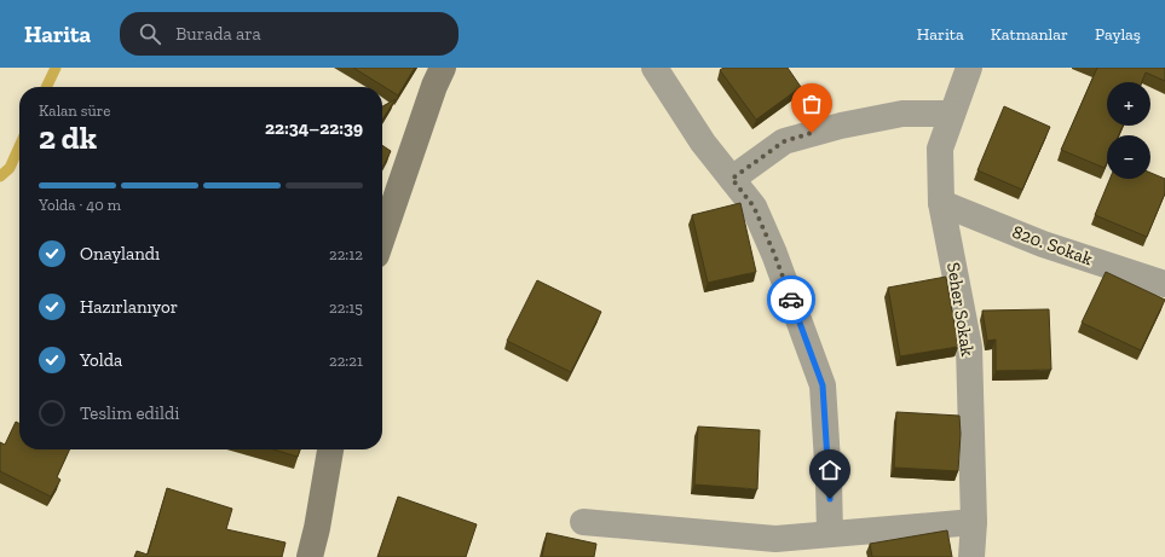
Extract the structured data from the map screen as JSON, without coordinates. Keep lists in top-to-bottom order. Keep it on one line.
{"streets":{"street":["820. Sokak","Seher Sokak"]},"crossings":[["820. Sokak","Seher Sokak"]],"page":{"header":"Harita","search":"Burada ara","nav":["Harita","Katmanlar","Paylaş"],"map_buttons":["+","−"],"heading":["2 dk","Kalan süre","22:34–22:39"],"bar":"Yolda · 40 m","list":[["Onaylandı","22:12"],["Hazırlanıyor","22:15"],["Yolda","22:21"],"Teslim edildi"]}}
